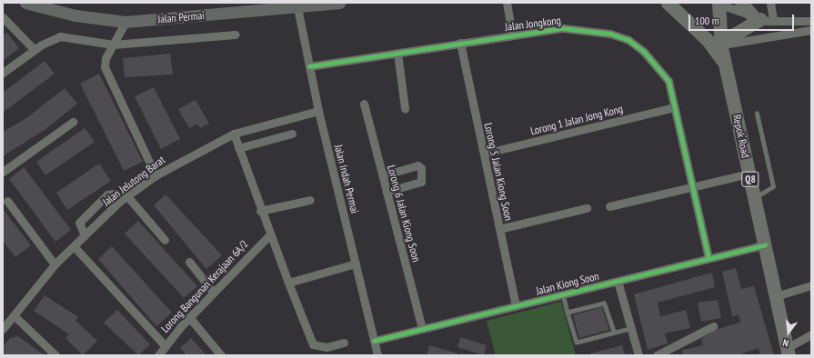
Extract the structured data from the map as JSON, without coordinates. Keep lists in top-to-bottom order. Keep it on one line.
{"streets":{"main road":["Repok Road","Q8"],"street":["Jalan Permai","Jalan Jongkong","Lorong 1 Jalan Jong Kong","Lorong 5 Jalan Kiong Soon","Jalan Indah Permai","Jalan Jelutong Barat","Lorong 6 Jalan Kiong Soon","Jalan Kiong Soon","Lorong Bangunan Kerajaan 6A/2"]},"crossings":[["Jalan Permai","Jalan Indah Permai"],["Jalan Jongkong","Lorong 1 Jalan Jong Kong"],["Jalan Jongkong","Lorong 5 Jalan Kiong Soon"],["Jalan Jongkong","Jalan Indah Permai"],["Jalan Jongkong","Jalan Kiong Soon"],["Lorong 1 Jalan Jong Kong","Lorong 5 Jalan Kiong Soon"],["Repok Road","Jalan Kiong Soon"],["Lorong 5 Jalan Kiong Soon","Jalan Kiong Soon"],["Jalan Indah Permai","Jalan Jelutong Barat"],["Jalan Indah Permai","Jalan Kiong Soon"],["Lorong 6 Jalan Kiong Soon","Jalan Kiong Soon"]],"scale_bar":"100 m","north":"bottom"}
